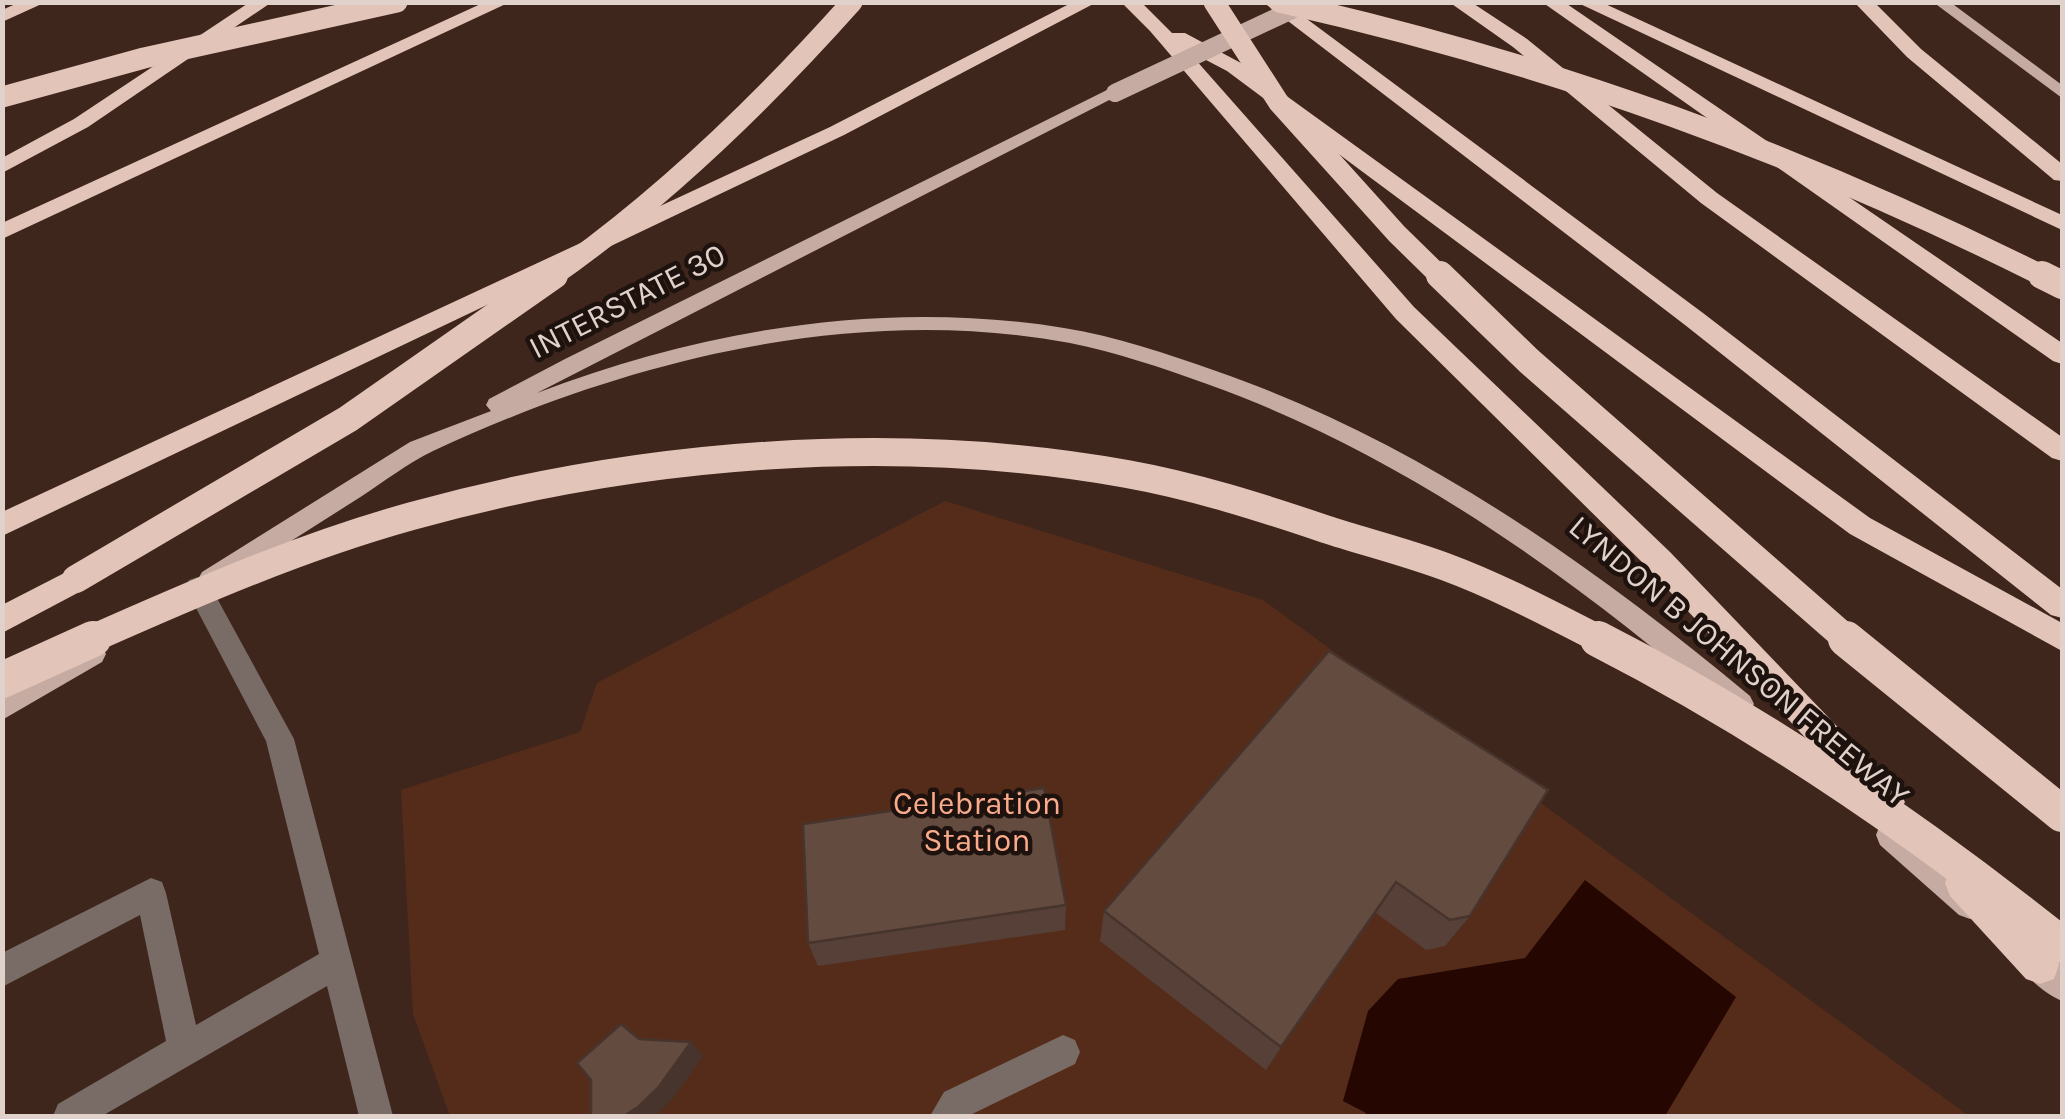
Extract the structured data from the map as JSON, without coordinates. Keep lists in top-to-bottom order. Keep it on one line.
{"streets":{"main road":["INTERSTATE 30","LYNDON B JOHNSON FREEWAY"]},"crossings":[["INTERSTATE 30","LYNDON B JOHNSON FREEWAY"]],"parks":["Celebration Station"]}
